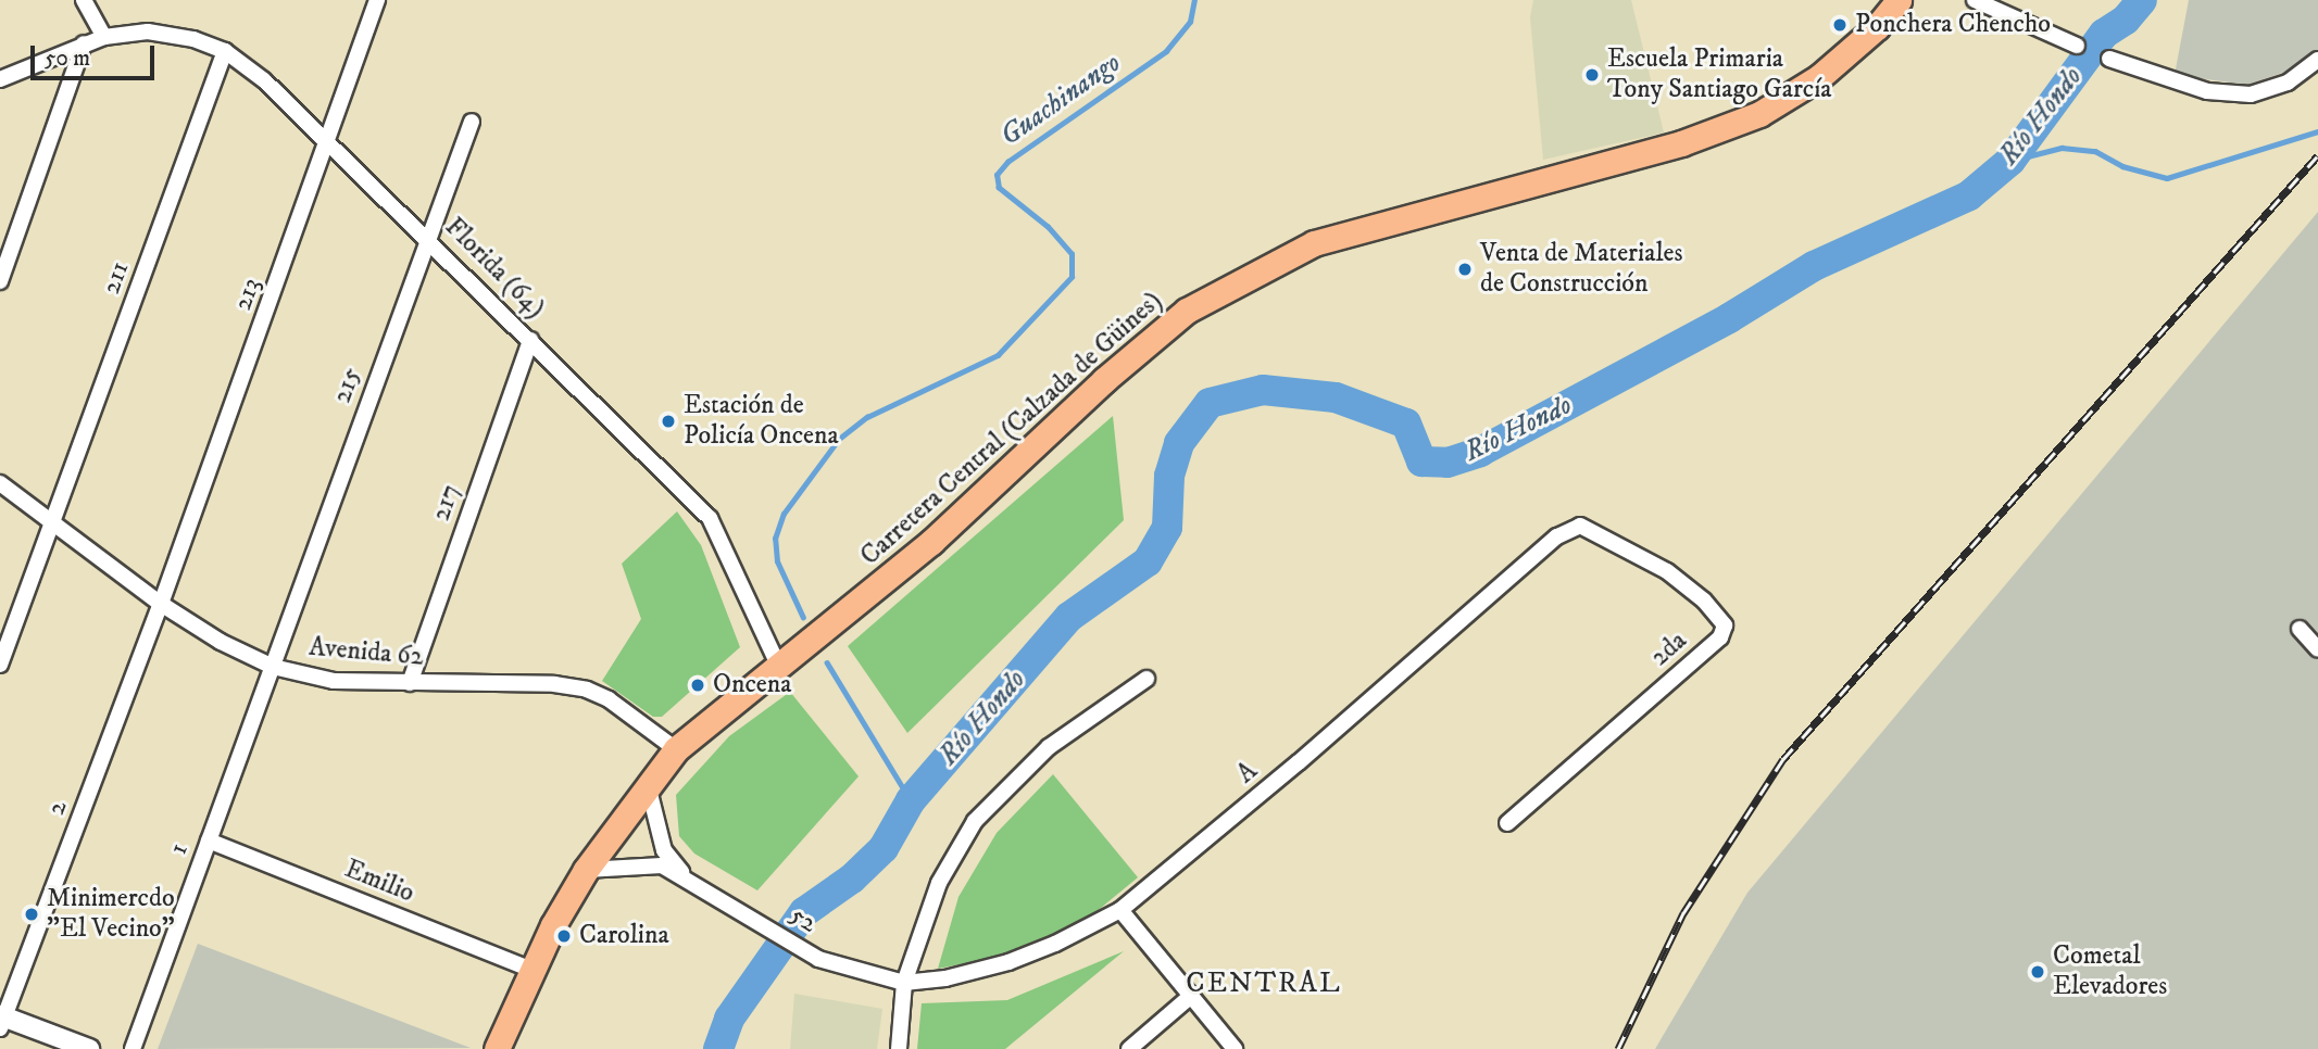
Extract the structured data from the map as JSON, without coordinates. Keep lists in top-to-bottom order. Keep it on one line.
{"streets":{"main road":["Carretera Central (Calzada de Güines)"],"street":["Florida (64)","211","213","215","217","2da","Avenida 62","A","2","1","Emilio","52"]},"crossings":[["Florida (64)","211"],["Florida (64)","213"],["Florida (64)","215"],["Florida (64)","Carretera Central (Calzada de Güines)"],["Florida (64)","217"],["211","Avenida 62"],["213","Avenida 62"],["213","2"],["215","Avenida 62"],["215","1"],["Carretera Central (Calzada de Güines)","Avenida 62"],["Carretera Central (Calzada de Güines)","Emilio"],["Carretera Central (Calzada de Güines)","52"],["217","Avenida 62"],["2da","A"],["Avenida 62","2"],["Avenida 62","1"],["A","52"],["1","Emilio"]],"districts":["CENTRAL"],"water":["Guachinango","Río Hondo"],"places":["Ponchera Chencho","Escuela Primaria Tony Santiago García","Venta de Materiales de Construcción","Estación de Policía Oncena","Oncena","Minimercdo \"El Vecino\"","Carolina","Cometal Elevadores"],"scale_bar":"50 m"}
